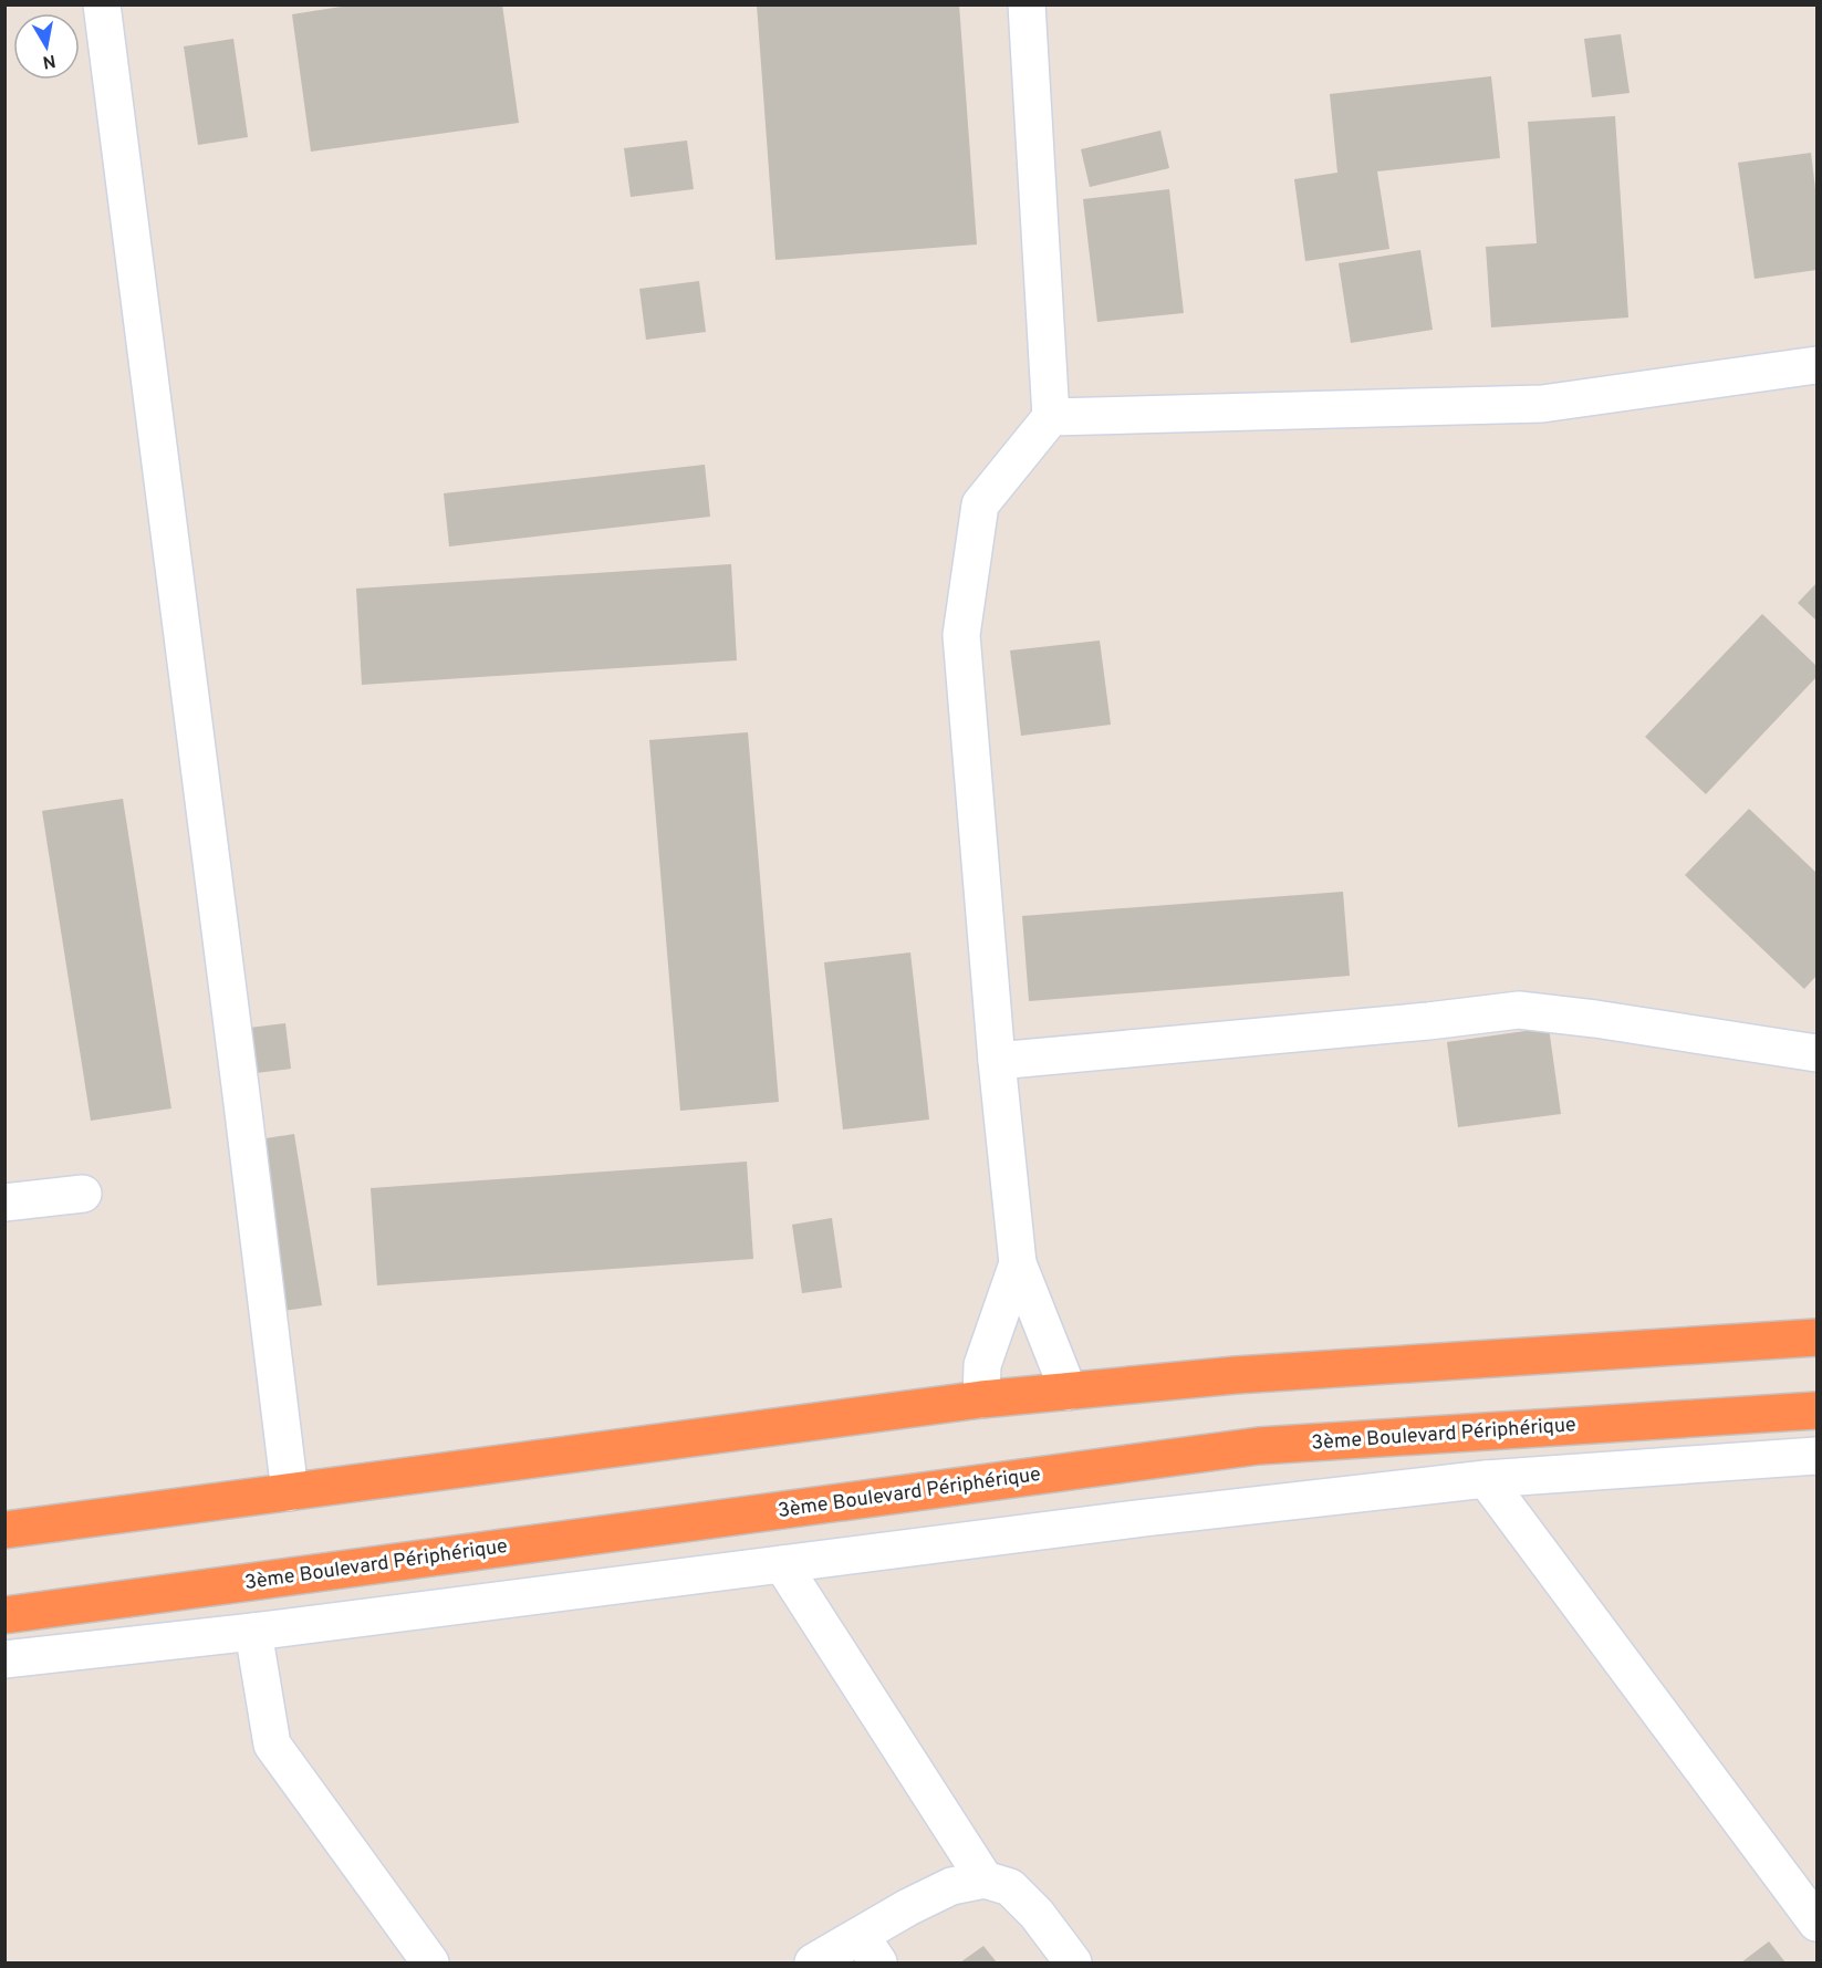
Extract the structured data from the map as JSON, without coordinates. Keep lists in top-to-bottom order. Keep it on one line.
{"streets":{"highway":["3ème Boulevard Périphérique"]},"north":"bottom"}
